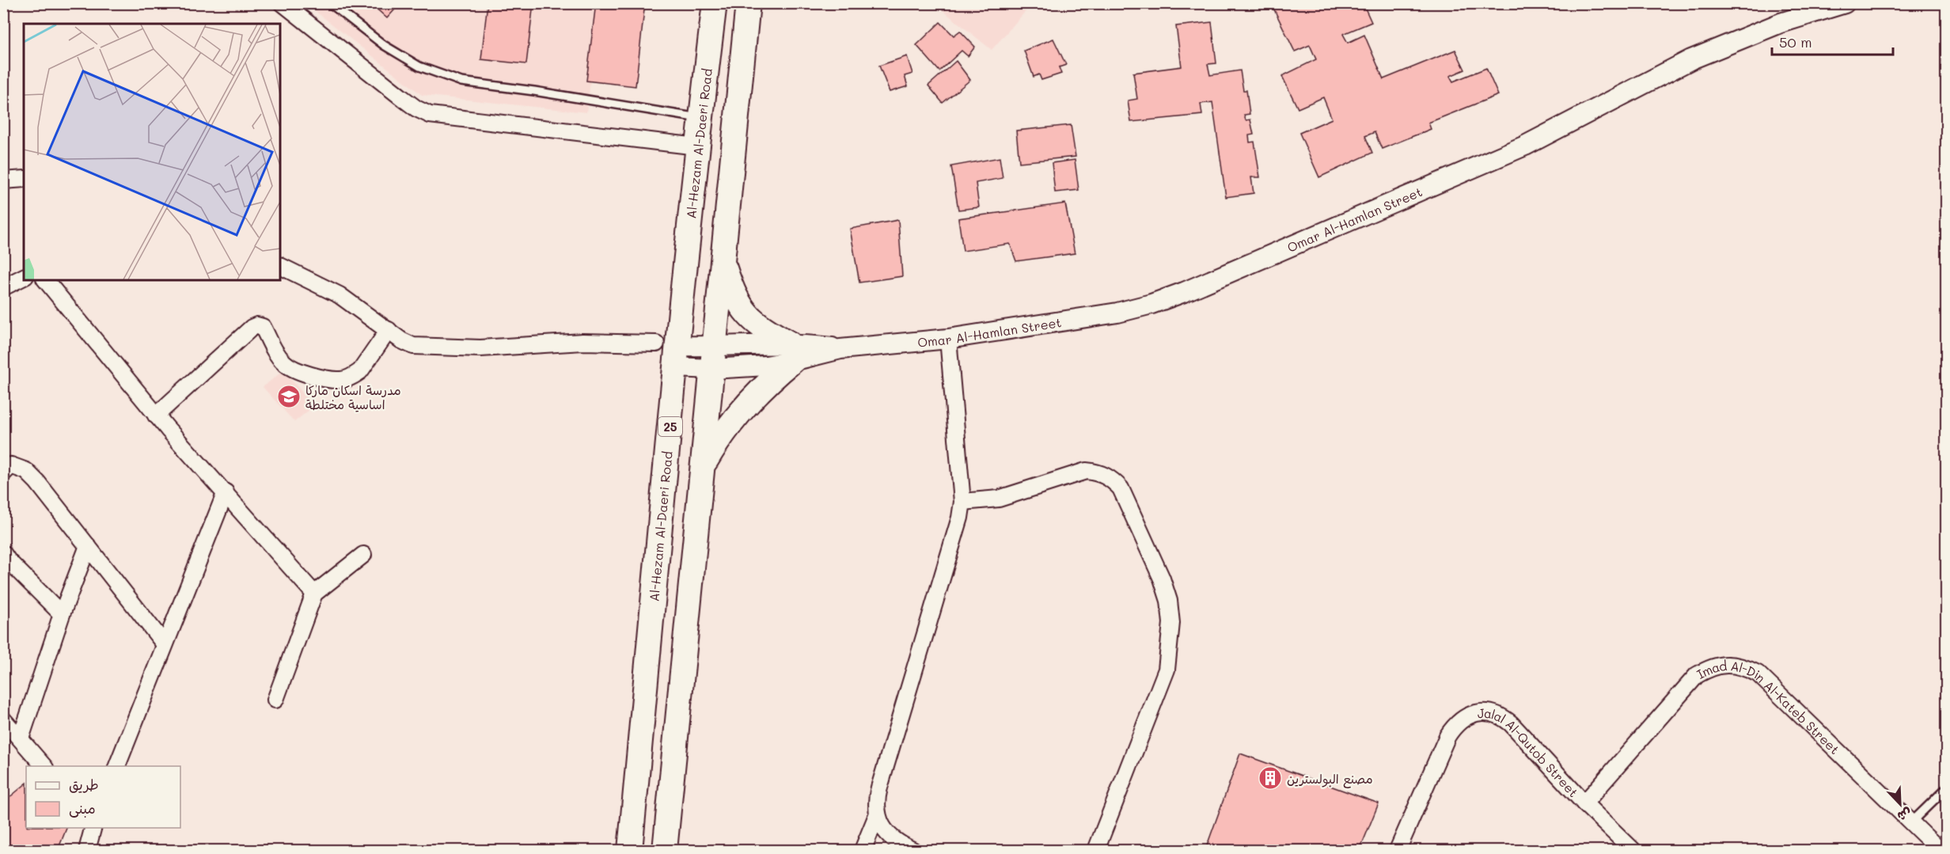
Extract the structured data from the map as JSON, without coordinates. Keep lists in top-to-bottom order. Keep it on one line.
{"streets":{"main road":["Al-Hezam Al-Daeri Road","25"],"street":["Omar Al-Hamlan Street","Imad Al-Din Al-Kateb Street","Jalal Al-Qutob Street"]},"crossings":[["Al-Hezam Al-Daeri Road","Omar Al-Hamlan Street"],["Imad Al-Din Al-Kateb Street","Jalal Al-Qutob Street"]],"places":{"school or university":["مدرسة اسكان ماركا اساسية مختلطة"],"building":["مصنع البولسترين"]},"legend":["طريق","مبنى"],"scale_bar":"50 m","north":"bottom right"}
